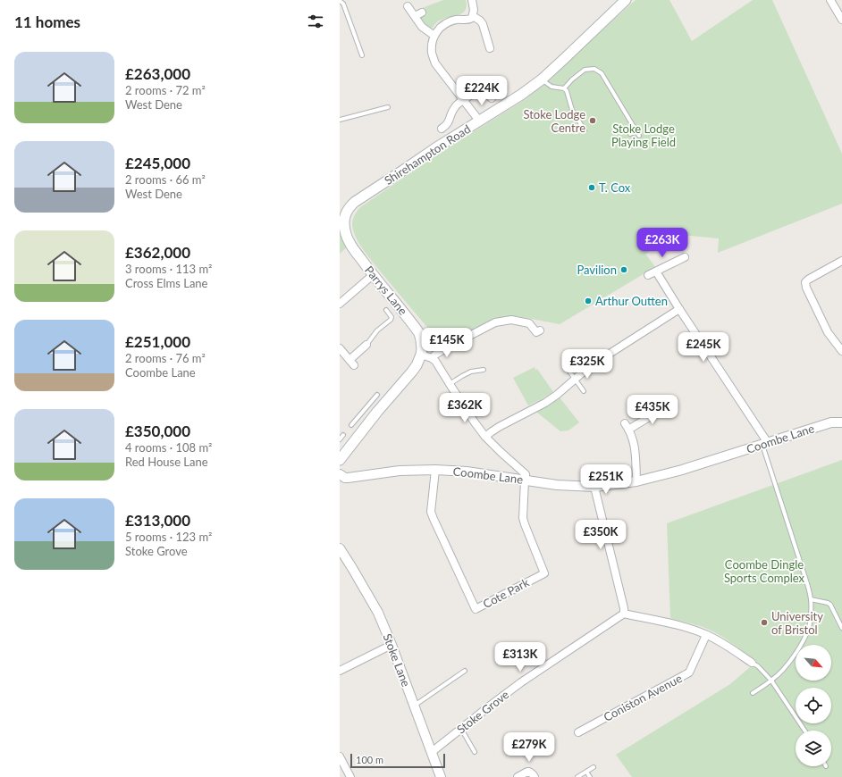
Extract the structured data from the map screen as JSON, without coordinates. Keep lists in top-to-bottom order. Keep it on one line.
{"streets":{"main road":["Shirehampton Road","Parrys Lane"],"street":["Coombe Lane","Cote Park","Stoke Lane","Coniston Avenue","Stoke Grove"]},"crossings":[["Shirehampton Road","Parrys Lane"],["Coombe Lane","Cote Park"],["Stoke Lane","Stoke Grove"]],"parks":["Stoke Lodge Playing Field","Coombe Dingle Sports Complex"],"places":["Stoke Lodge Centre","T. Cox","Pavilion","Arthur Outten","University of Bristol"],"scale_bar":"100 m","north":"bottom right","page":{"heading":"11 homes","list":[{"name":"£263,000","note":"2 rooms · 72 m² · West Dene"},{"name":"£245,000","note":"2 rooms · 66 m² · West Dene"},{"name":"£362,000","note":"3 rooms · 113 m² · Cross Elms Lane"},{"name":"£251,000","note":"2 rooms · 76 m² · Coombe Lane"},{"name":"£350,000","note":"4 rooms · 108 m² · Red House Lane"},{"name":"£313,000","note":"5 rooms · 123 m² · Stoke Grove"}],"price":["£224K","£263K","£145K","£245K","£325K","£362K","£435K","£251K","£350K","£313K","£279K"],"scale":"100 m"}}
